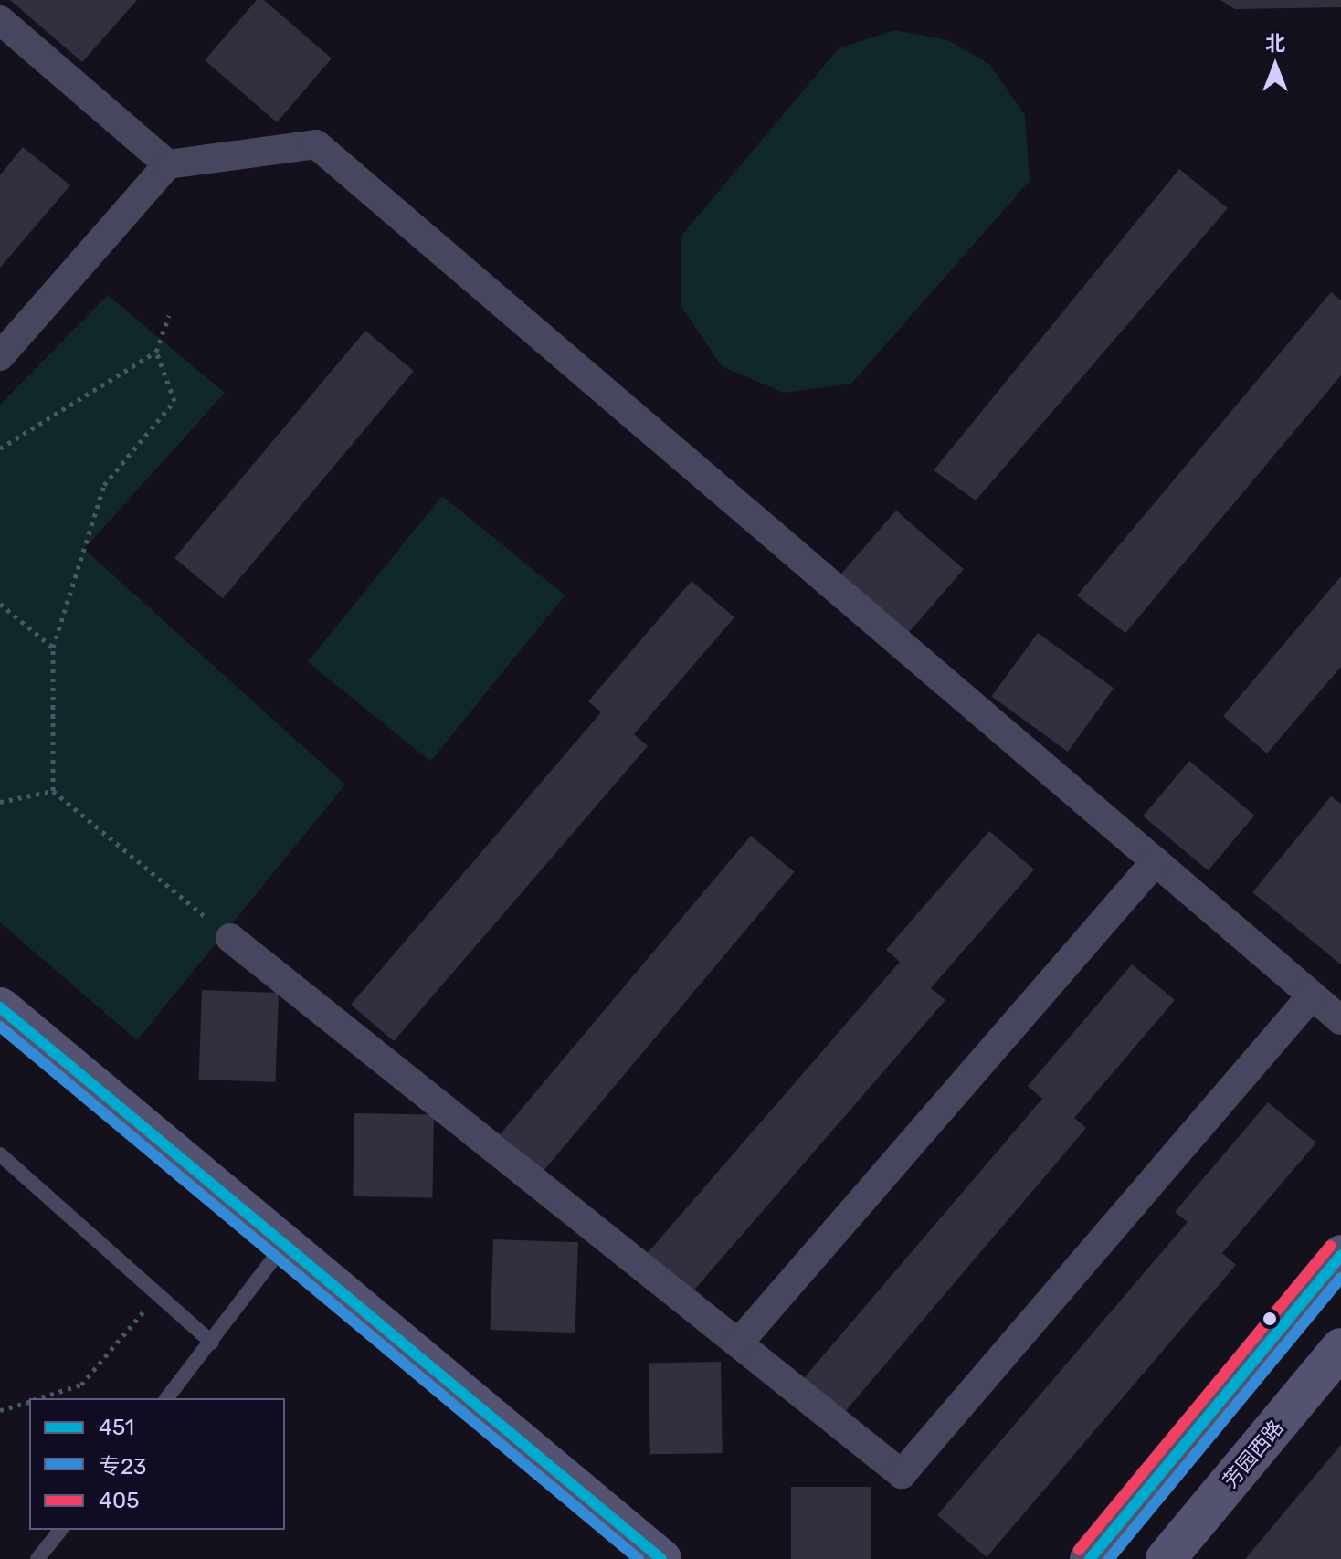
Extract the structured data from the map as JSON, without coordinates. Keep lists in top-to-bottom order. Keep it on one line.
{"streets":{"main road":["芳园西路"]},"lines":["transit line 451","transit line 专23","transit line 405"],"legend":["451","专23","405"],"north":"top"}
